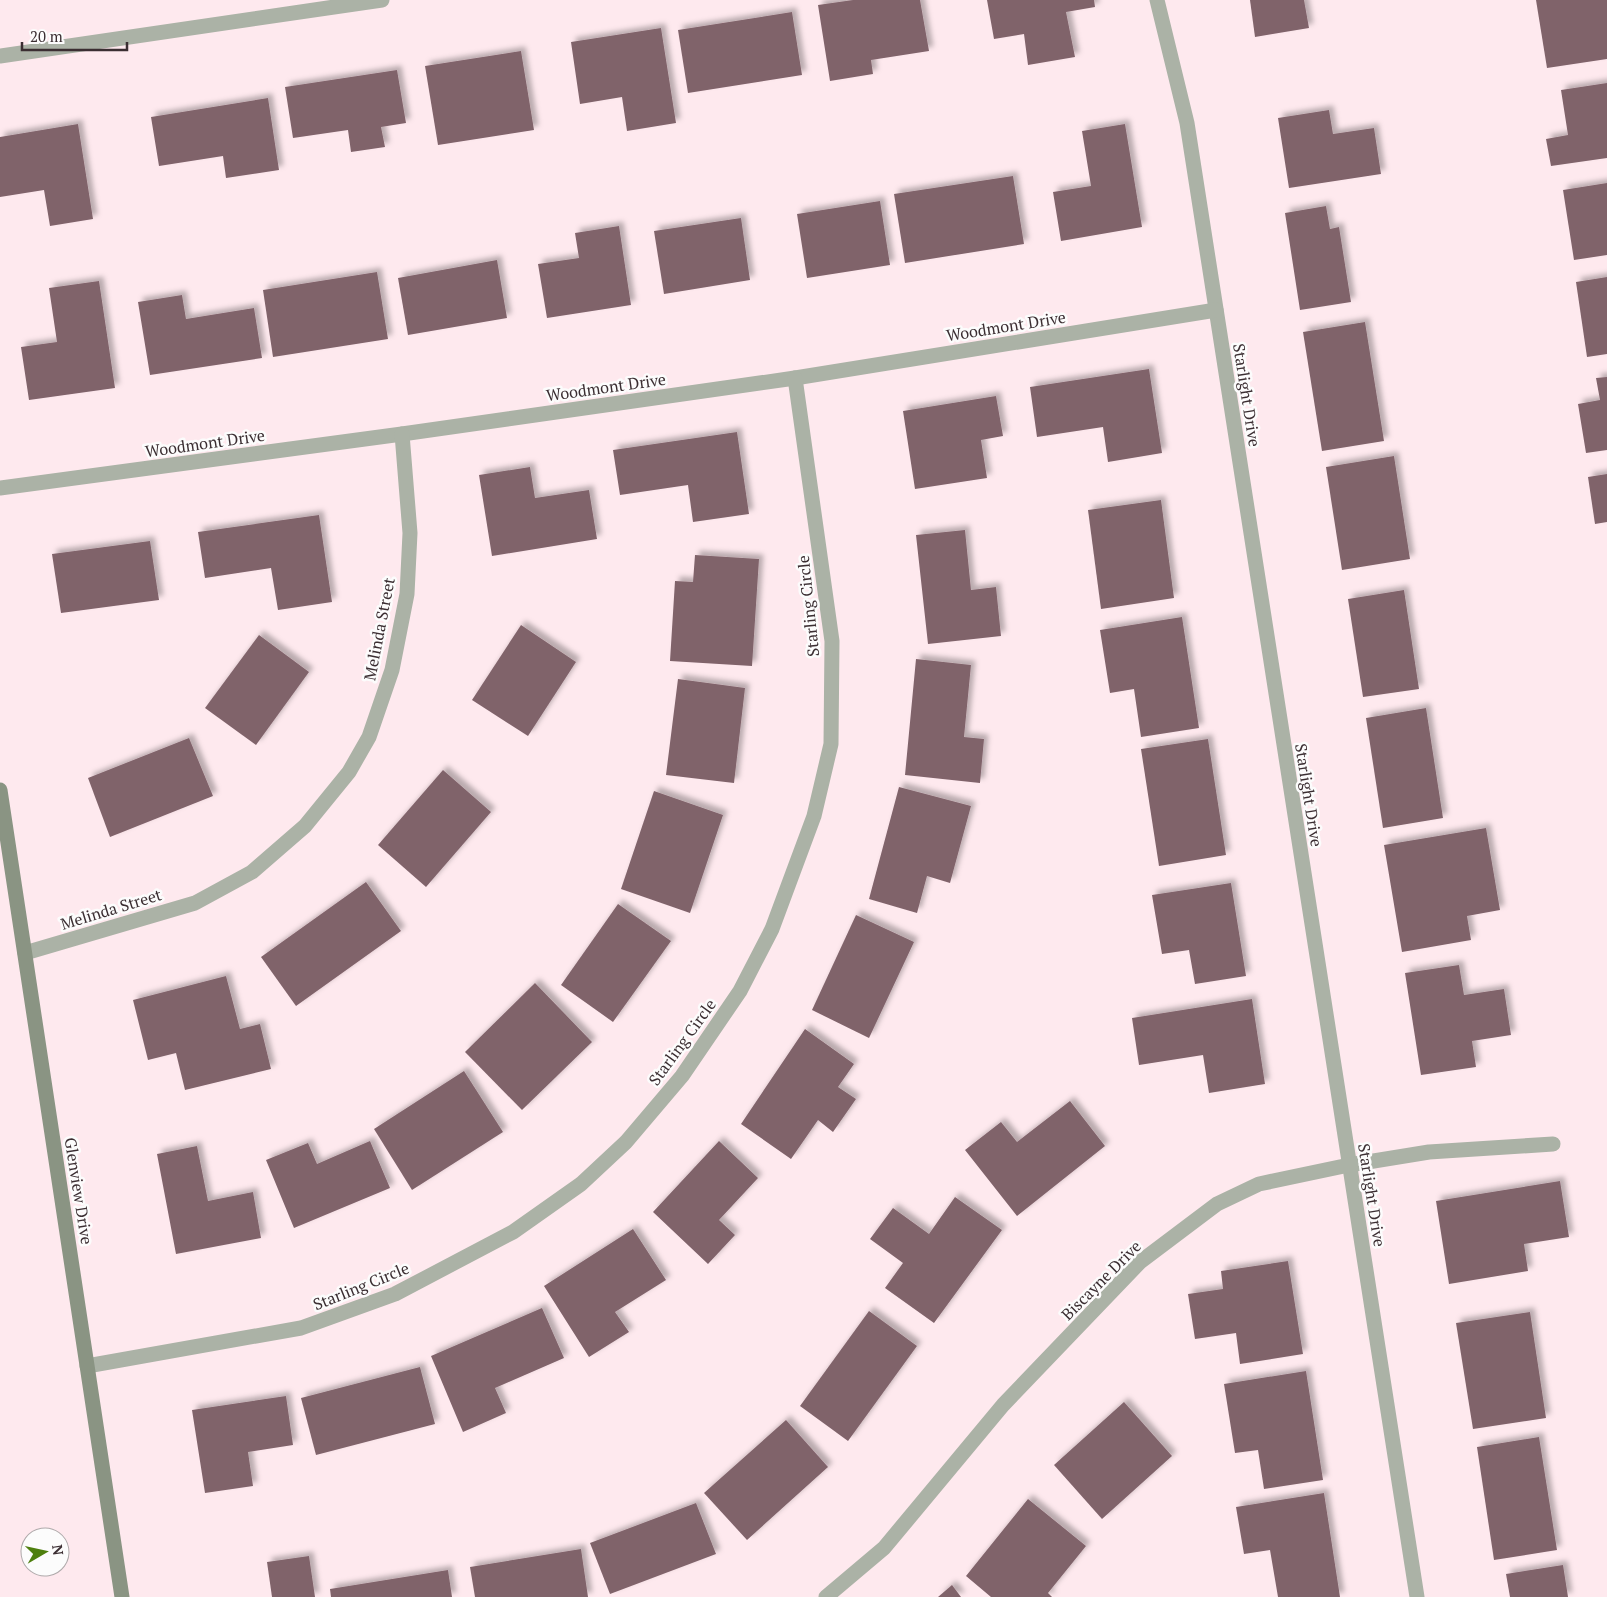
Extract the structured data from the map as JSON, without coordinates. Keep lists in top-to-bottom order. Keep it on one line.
{"streets":{"main road":["Glenview Drive"],"street":["Woodmont Drive","Starlight Drive","Starling Circle","Melinda Street","Biscayne Drive"]},"crossings":[["Woodmont Drive","Starlight Drive"],["Woodmont Drive","Starling Circle"],["Woodmont Drive","Melinda Street"],["Starlight Drive","Biscayne Drive"],["Starling Circle","Glenview Drive"],["Melinda Street","Glenview Drive"]],"scale_bar":"20 m","north":"right"}
